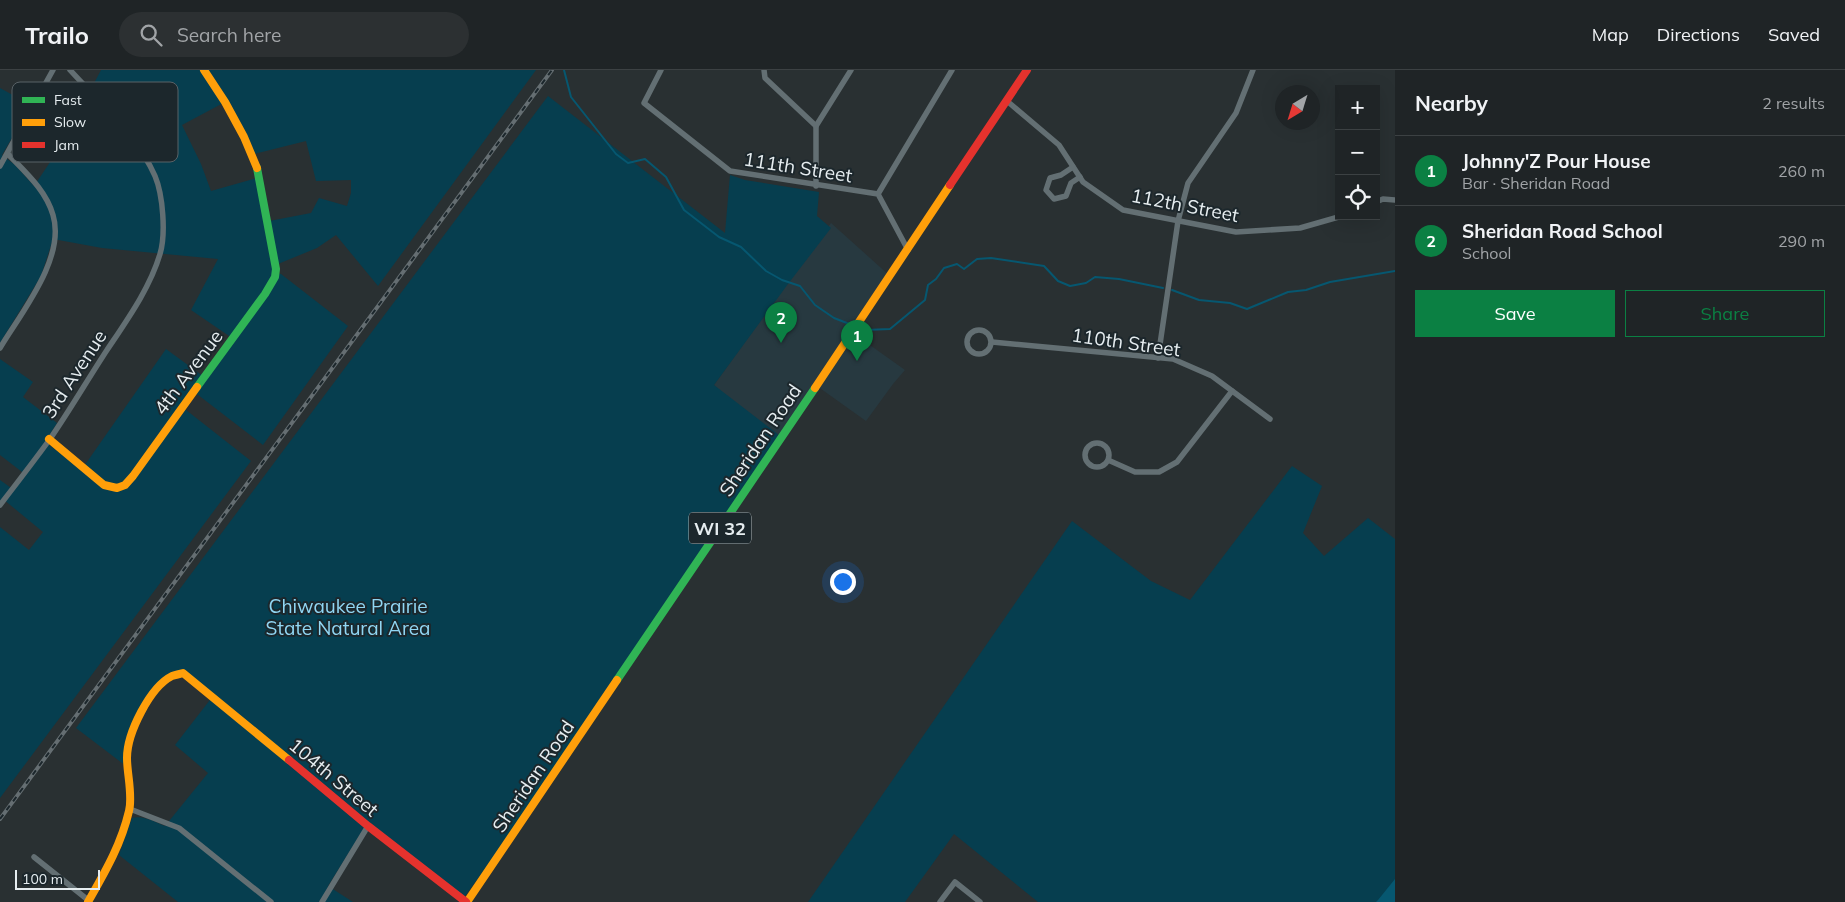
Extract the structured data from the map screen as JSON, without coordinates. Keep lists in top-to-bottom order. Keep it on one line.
{"streets":{"street":["111th Street","112th Street","110th Street","4th Avenue","3rd Avenue","Sheridan Road","WI 32","104th Street"]},"crossings":[["112th Street","Sheridan Road"],["4th Avenue","3rd Avenue"],["Sheridan Road","104th Street"]],"parks":["Chiwaukee Prairie State Natural Area"],"legend":["Fast","Slow","Jam"],"scale_bar":"100 m","north":"bottom left","page":{"header":"Trailo","search":"Search here","nav":["Map","Directions","Saved"],"heading":["Nearby","2 results"],"map_buttons":["+","−"],"list":[{"mark":"1","name":"Johnny'Z Pour House","note":"Bar · Sheridan Road","value":"260 m"},{"mark":"2","name":"Sheridan Road School","note":"School","value":"290 m"}],"buttons":["Save","Share"],"pins":["2","1"],"scale":"100 m"}}
